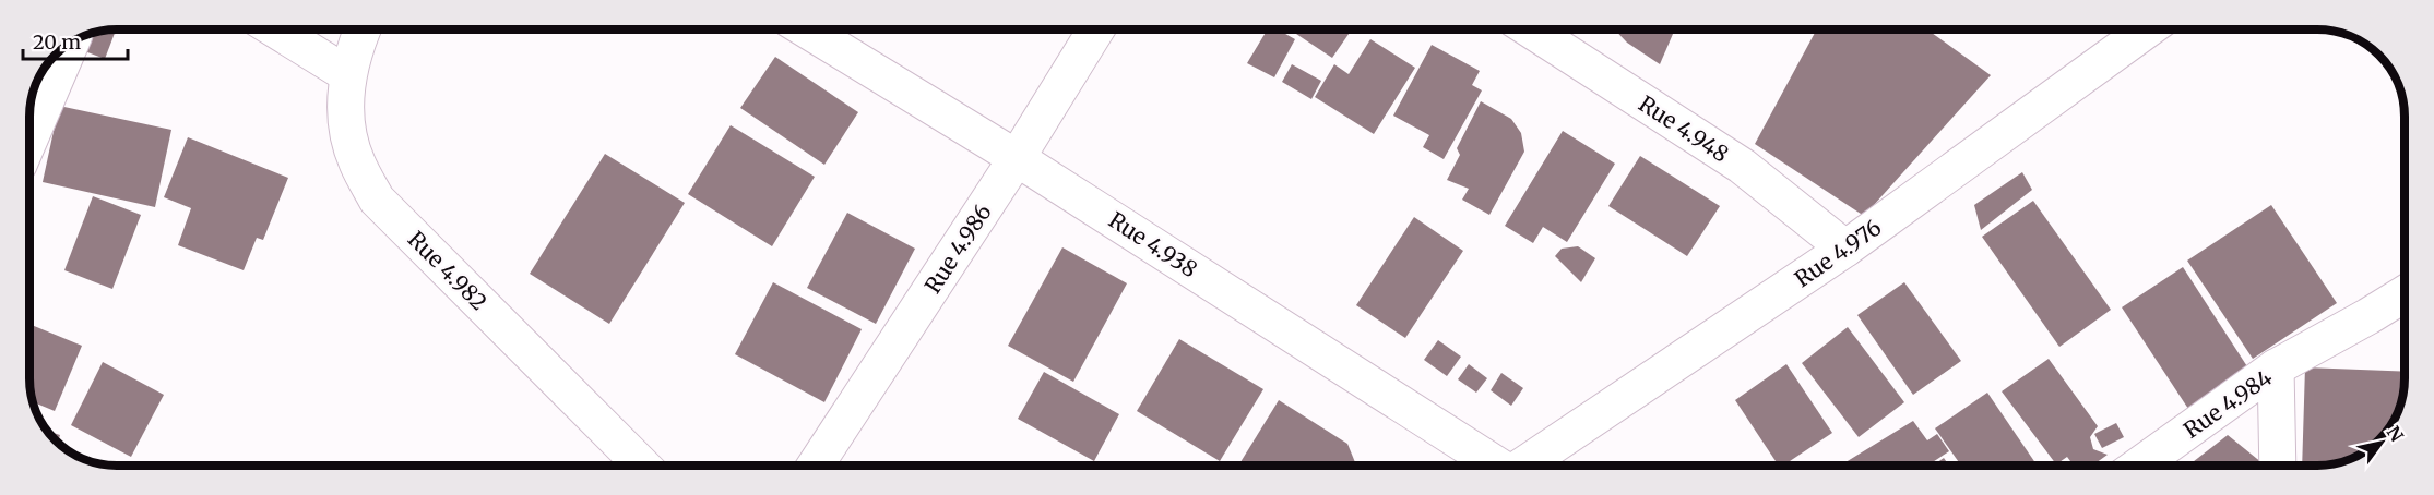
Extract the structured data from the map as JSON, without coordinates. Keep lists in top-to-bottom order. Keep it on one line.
{"streets":{"street":["Rue 4.948","Rue 4.938","Rue 4.986","Rue 4.976","Rue 4.982","Rue 4.984"]},"crossings":[["Rue 4.948","Rue 4.976"],["Rue 4.938","Rue 4.986"]],"scale_bar":"20 m","north":"top right"}
